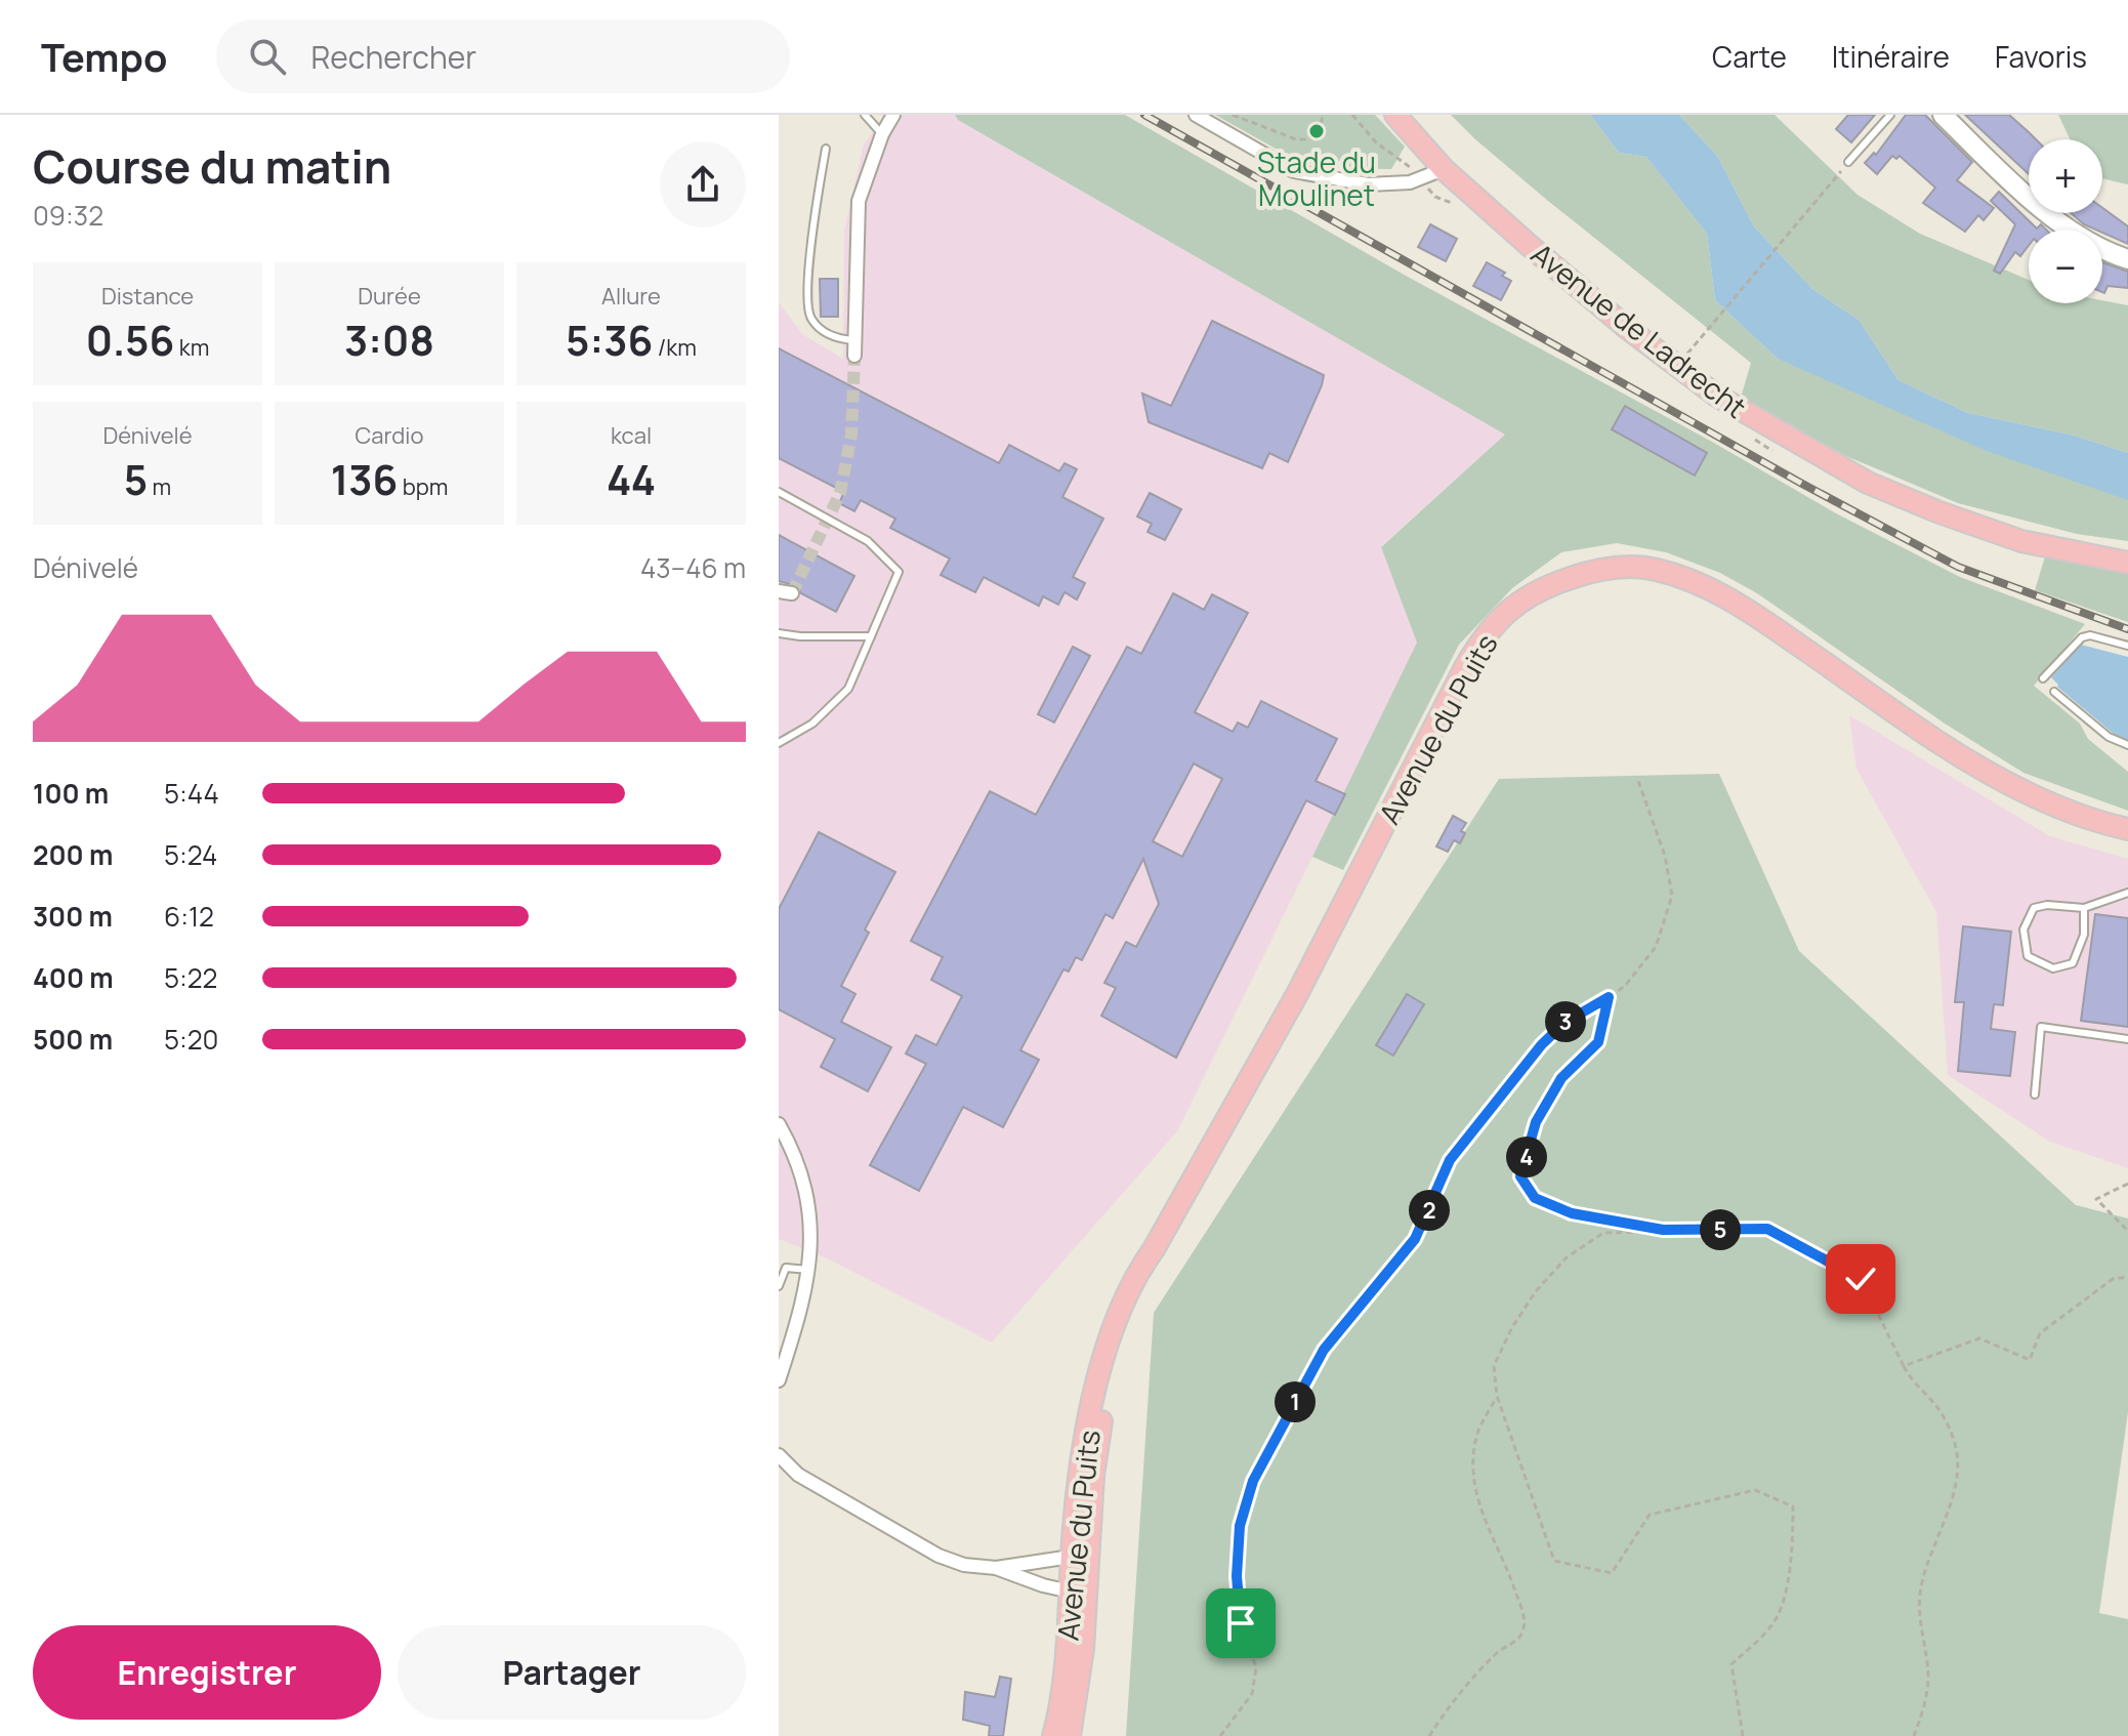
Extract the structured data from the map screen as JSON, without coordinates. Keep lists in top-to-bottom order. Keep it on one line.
{"streets":{"main road":["Avenue de Ladrecht","Avenue du Puits"]},"places":["Stade du Moulinet"],"page":{"header":"Tempo","search":"Rechercher","nav":["Carte","Itinéraire","Favoris"],"heading":["Course du matin","09:32"],"map_buttons":["+","−"],"stats":[["Distance","0.56 km"],["Durée","3:08"],["Allure","5:36 /km"],["Dénivelé","5 m"],["Cardio","136 bpm"],["kcal","44"]],"chart":["Dénivelé","43–46 m"],"list":[{"name":"100 m","note":"5:44"},{"name":"200 m","note":"5:24"},{"name":"300 m","note":"6:12"},{"name":"400 m","note":"5:22"},{"name":"500 m","note":"5:20"}],"pins":["3","4","2","5","1"],"buttons":["Enregistrer","Partager"]}}
